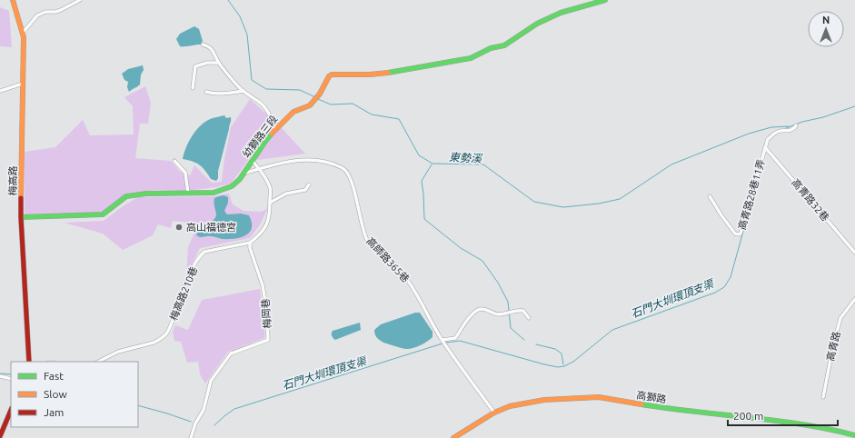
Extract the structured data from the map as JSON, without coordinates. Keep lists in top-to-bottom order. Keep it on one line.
{"streets":{"street":["幼獅路三段","梅高路","高青路28巷11弄","高青路32巷","高師路365巷","梅高路210巷","梅岡巷","高青路","高獅路"]},"crossings":[["幼獅路三段","梅高路"],["幼獅路三段","高師路365巷"],["高青路28巷11弄","高青路32巷"],["高師路365巷","高獅路"],["梅高路210巷","梅岡巷"]],"water":["東勢溪","石門大圳環頂支渠"],"places":["高山福德宮"],"legend":["Fast","Slow","Jam"],"scale_bar":"200 m","north":"top"}
